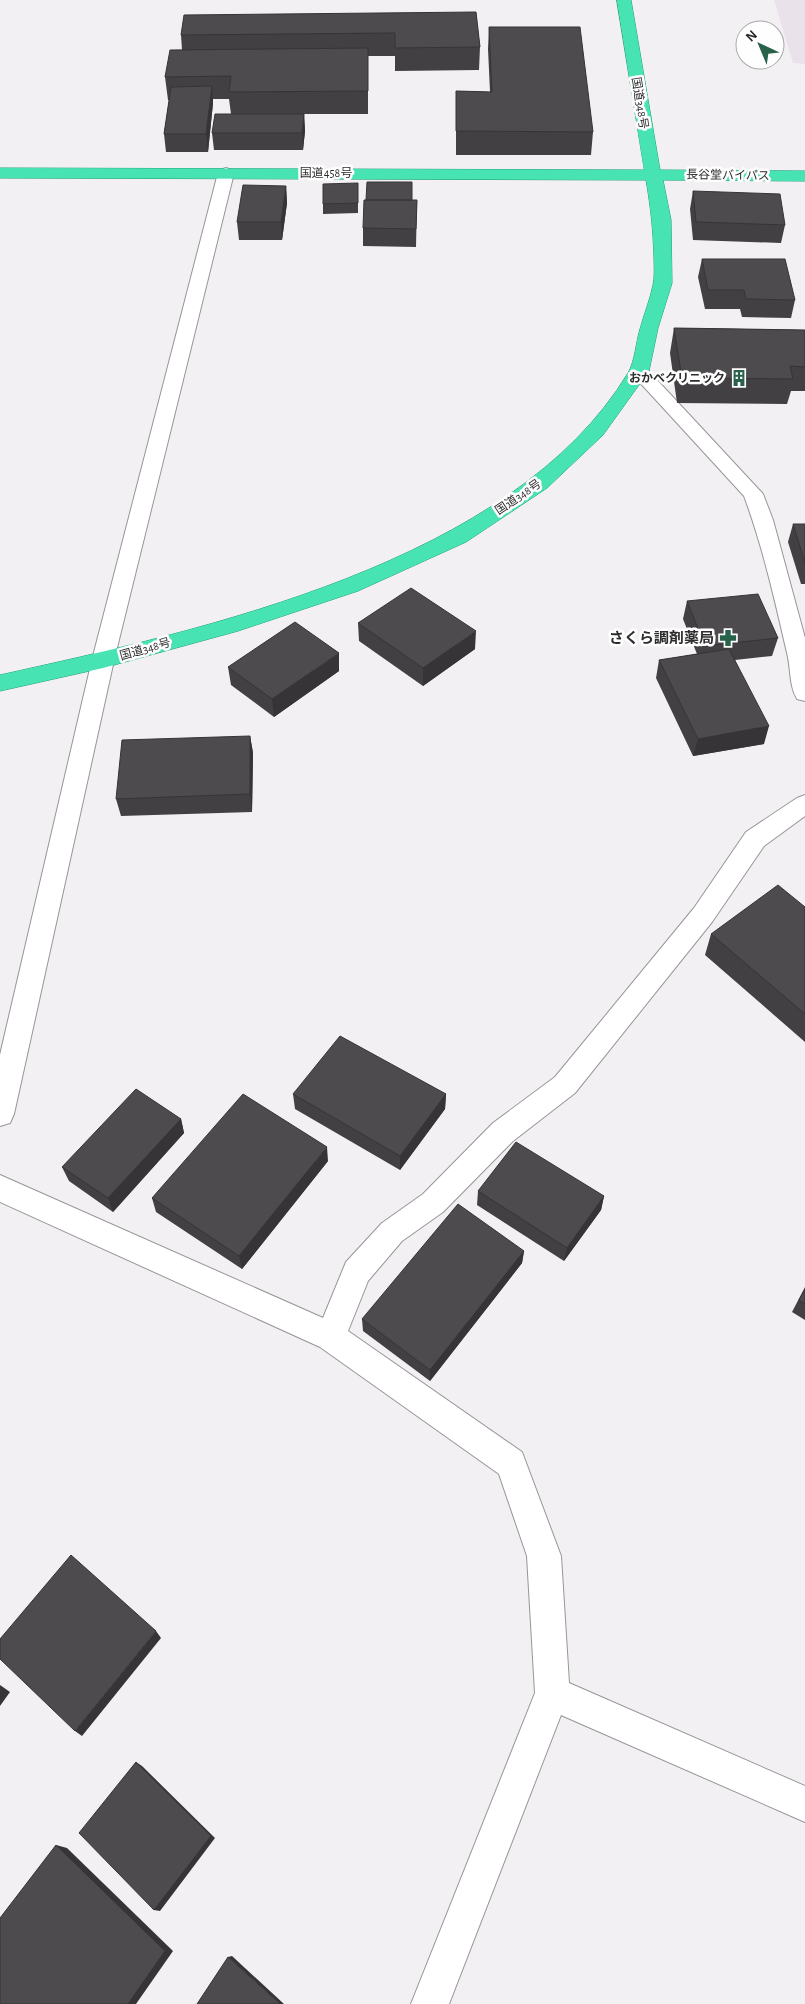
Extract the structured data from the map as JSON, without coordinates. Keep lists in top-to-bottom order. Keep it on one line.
{"streets":{"highway":["国道348号","国道458号","長谷堂バイパス"]},"crossings":[["国道348号","国道458号"],["国道348号","長谷堂バイパス"],["国道458号","長谷堂バイパス"]],"places":{"building":["おかべクリニック"],"pharmacy":["さくら調剤薬局"]},"north":"top left"}
